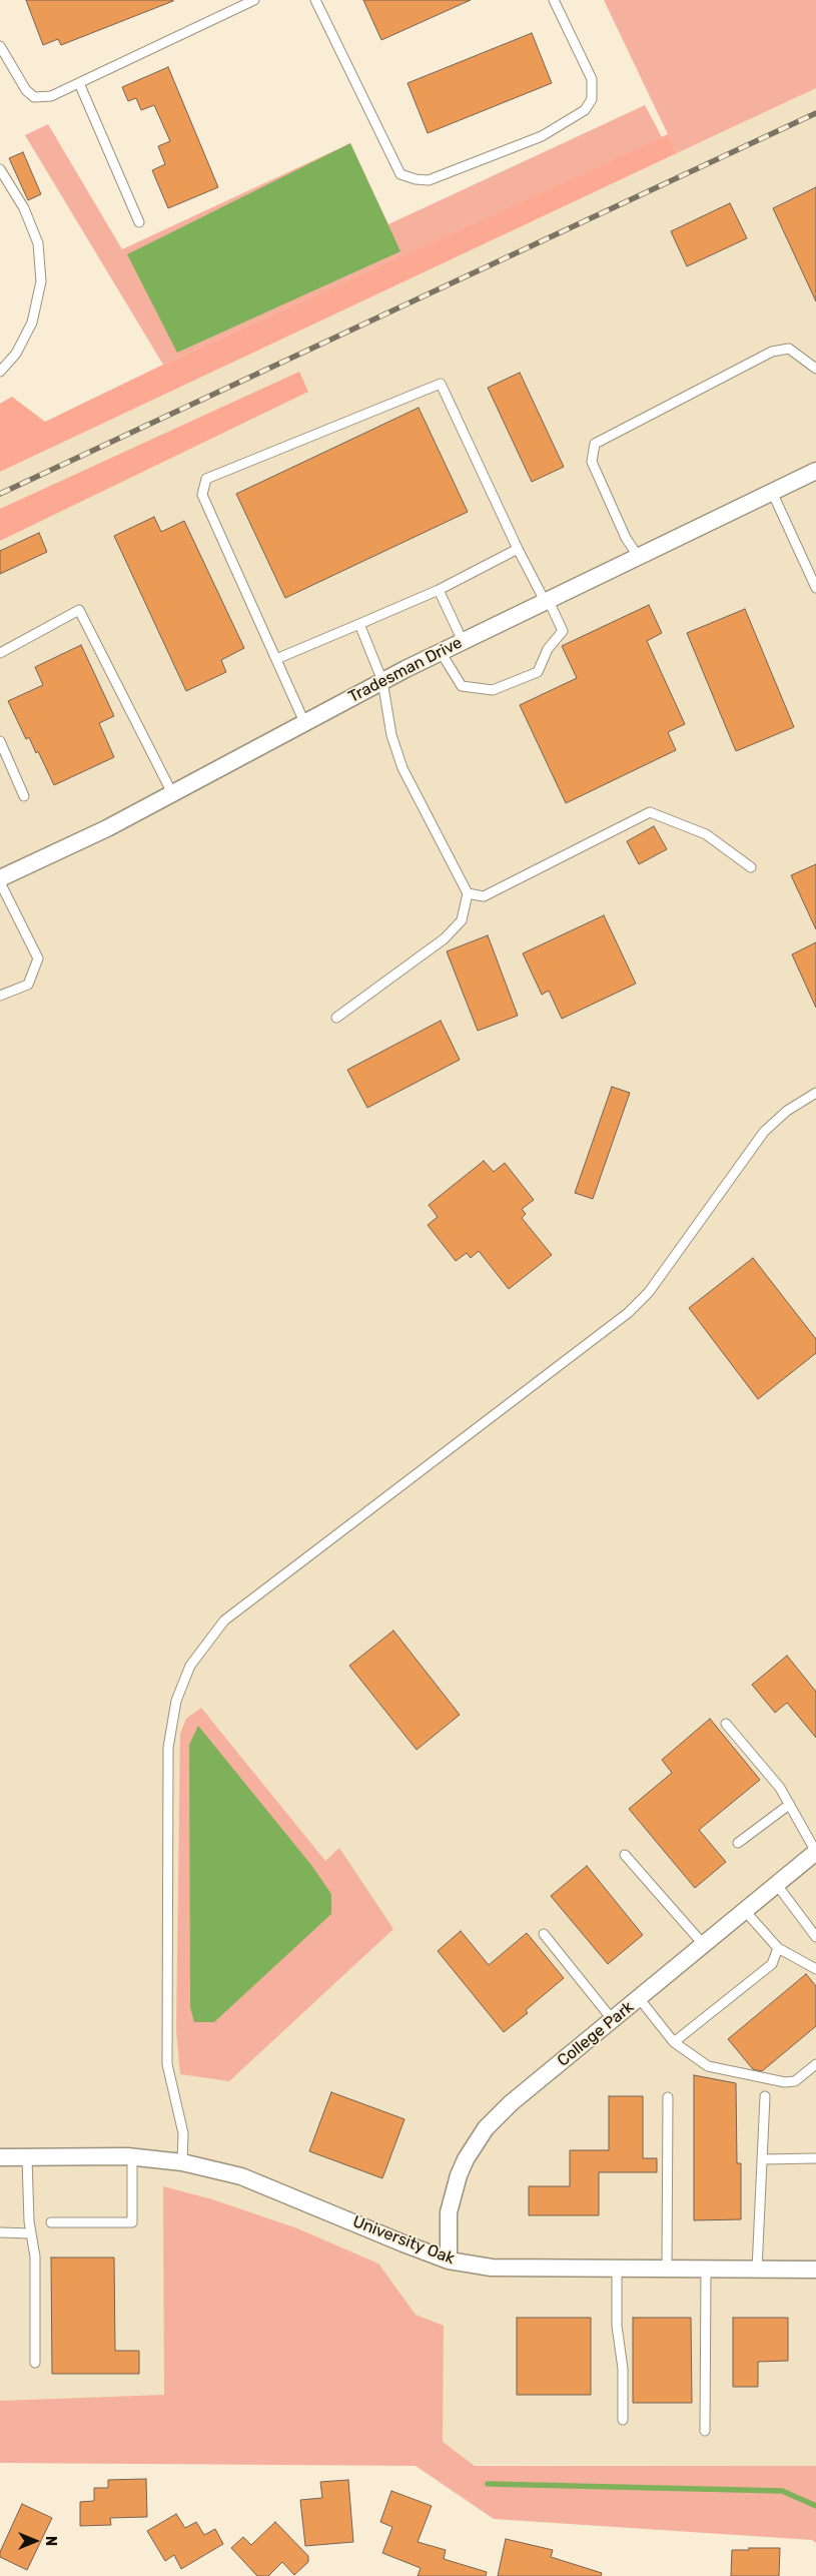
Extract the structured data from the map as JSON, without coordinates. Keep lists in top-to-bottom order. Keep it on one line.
{"streets":{"street":["Tradesman Drive","College Park","University Oak"]},"crossings":[["College Park","University Oak"]],"north":"right"}
